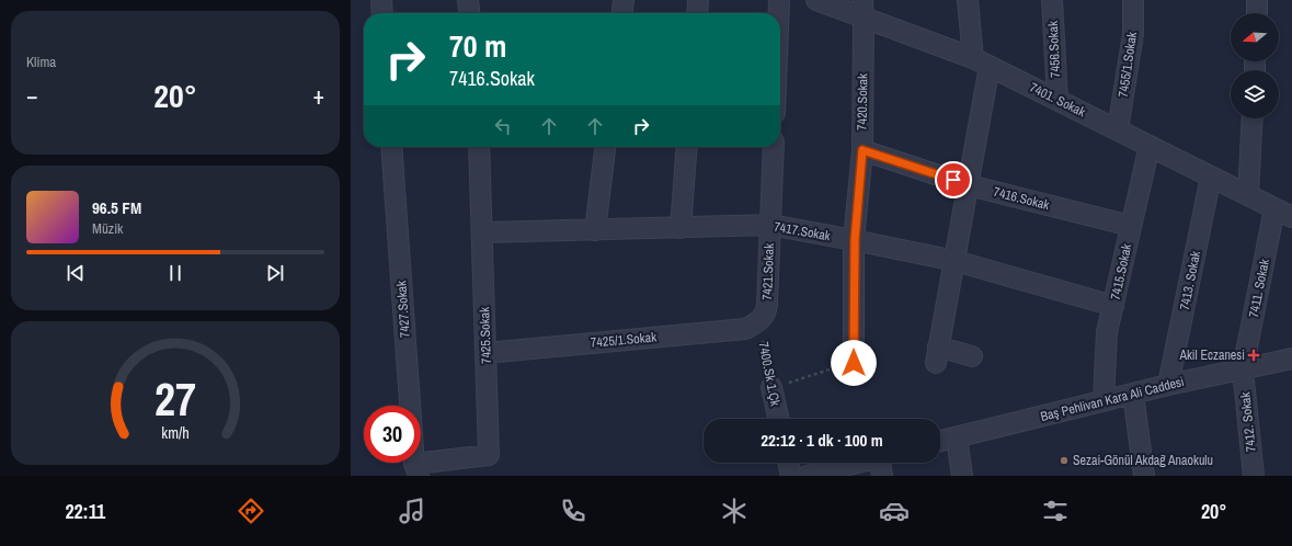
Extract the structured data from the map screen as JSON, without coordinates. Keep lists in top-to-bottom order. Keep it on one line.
{"streets":{"street":["7456.Sokak","7455/1.Sokak","7401. Sokak","7420.Sokak","7416.Sokak","7417.Sokak","7421.Sokak","7415.Sokak","7413. Sokak","7411. Sokak","7427.Sokak","7425.Sokak","7425/1.Sokak","7400.Sk 1.Çk","Baş Pehlivan Kara Ali Caddesi","7412. Sokak"]},"crossings":[["7456.Sokak","7401. Sokak"],["7455/1.Sokak","7401. Sokak"],["7401. Sokak","7420.Sokak"],["7401. Sokak","7415.Sokak"],["7401. Sokak","7413. Sokak"],["7401. Sokak","7411. Sokak"],["7420.Sokak","7416.Sokak"],["7420.Sokak","7417.Sokak"],["7416.Sokak","7415.Sokak"],["7417.Sokak","7421.Sokak"],["7417.Sokak","7415.Sokak"],["7417.Sokak","7425.Sokak"],["7421.Sokak","7425/1.Sokak"],["7421.Sokak","7400.Sk 1.Çk"],["7415.Sokak","Baş Pehlivan Kara Ali Caddesi"],["7413. Sokak","Baş Pehlivan Kara Ali Caddesi"],["7411. Sokak","Baş Pehlivan Kara Ali Caddesi"],["7411. Sokak","7412. Sokak"],["7427.Sokak","7425.Sokak"],["7425.Sokak","7425/1.Sokak"],["7425/1.Sokak","7400.Sk 1.Çk"],["Baş Pehlivan Kara Ali Caddesi","7412. Sokak"]],"places":{"health":["Akil Eczanesi"],"other":["Sezai-Gönül Akdağ Anaokulu"]},"north":"left","page":{"tile":"Klima","turn":["70 m","7416.Sokak"],"heat":["−","20°","+"],"song":["96.5 FM","Müzik"],"limit":"30","trip":"22:12 · 1 dk · 100 m","tabs":["22:11","20°"],"gauge":["27","km/h"]}}
